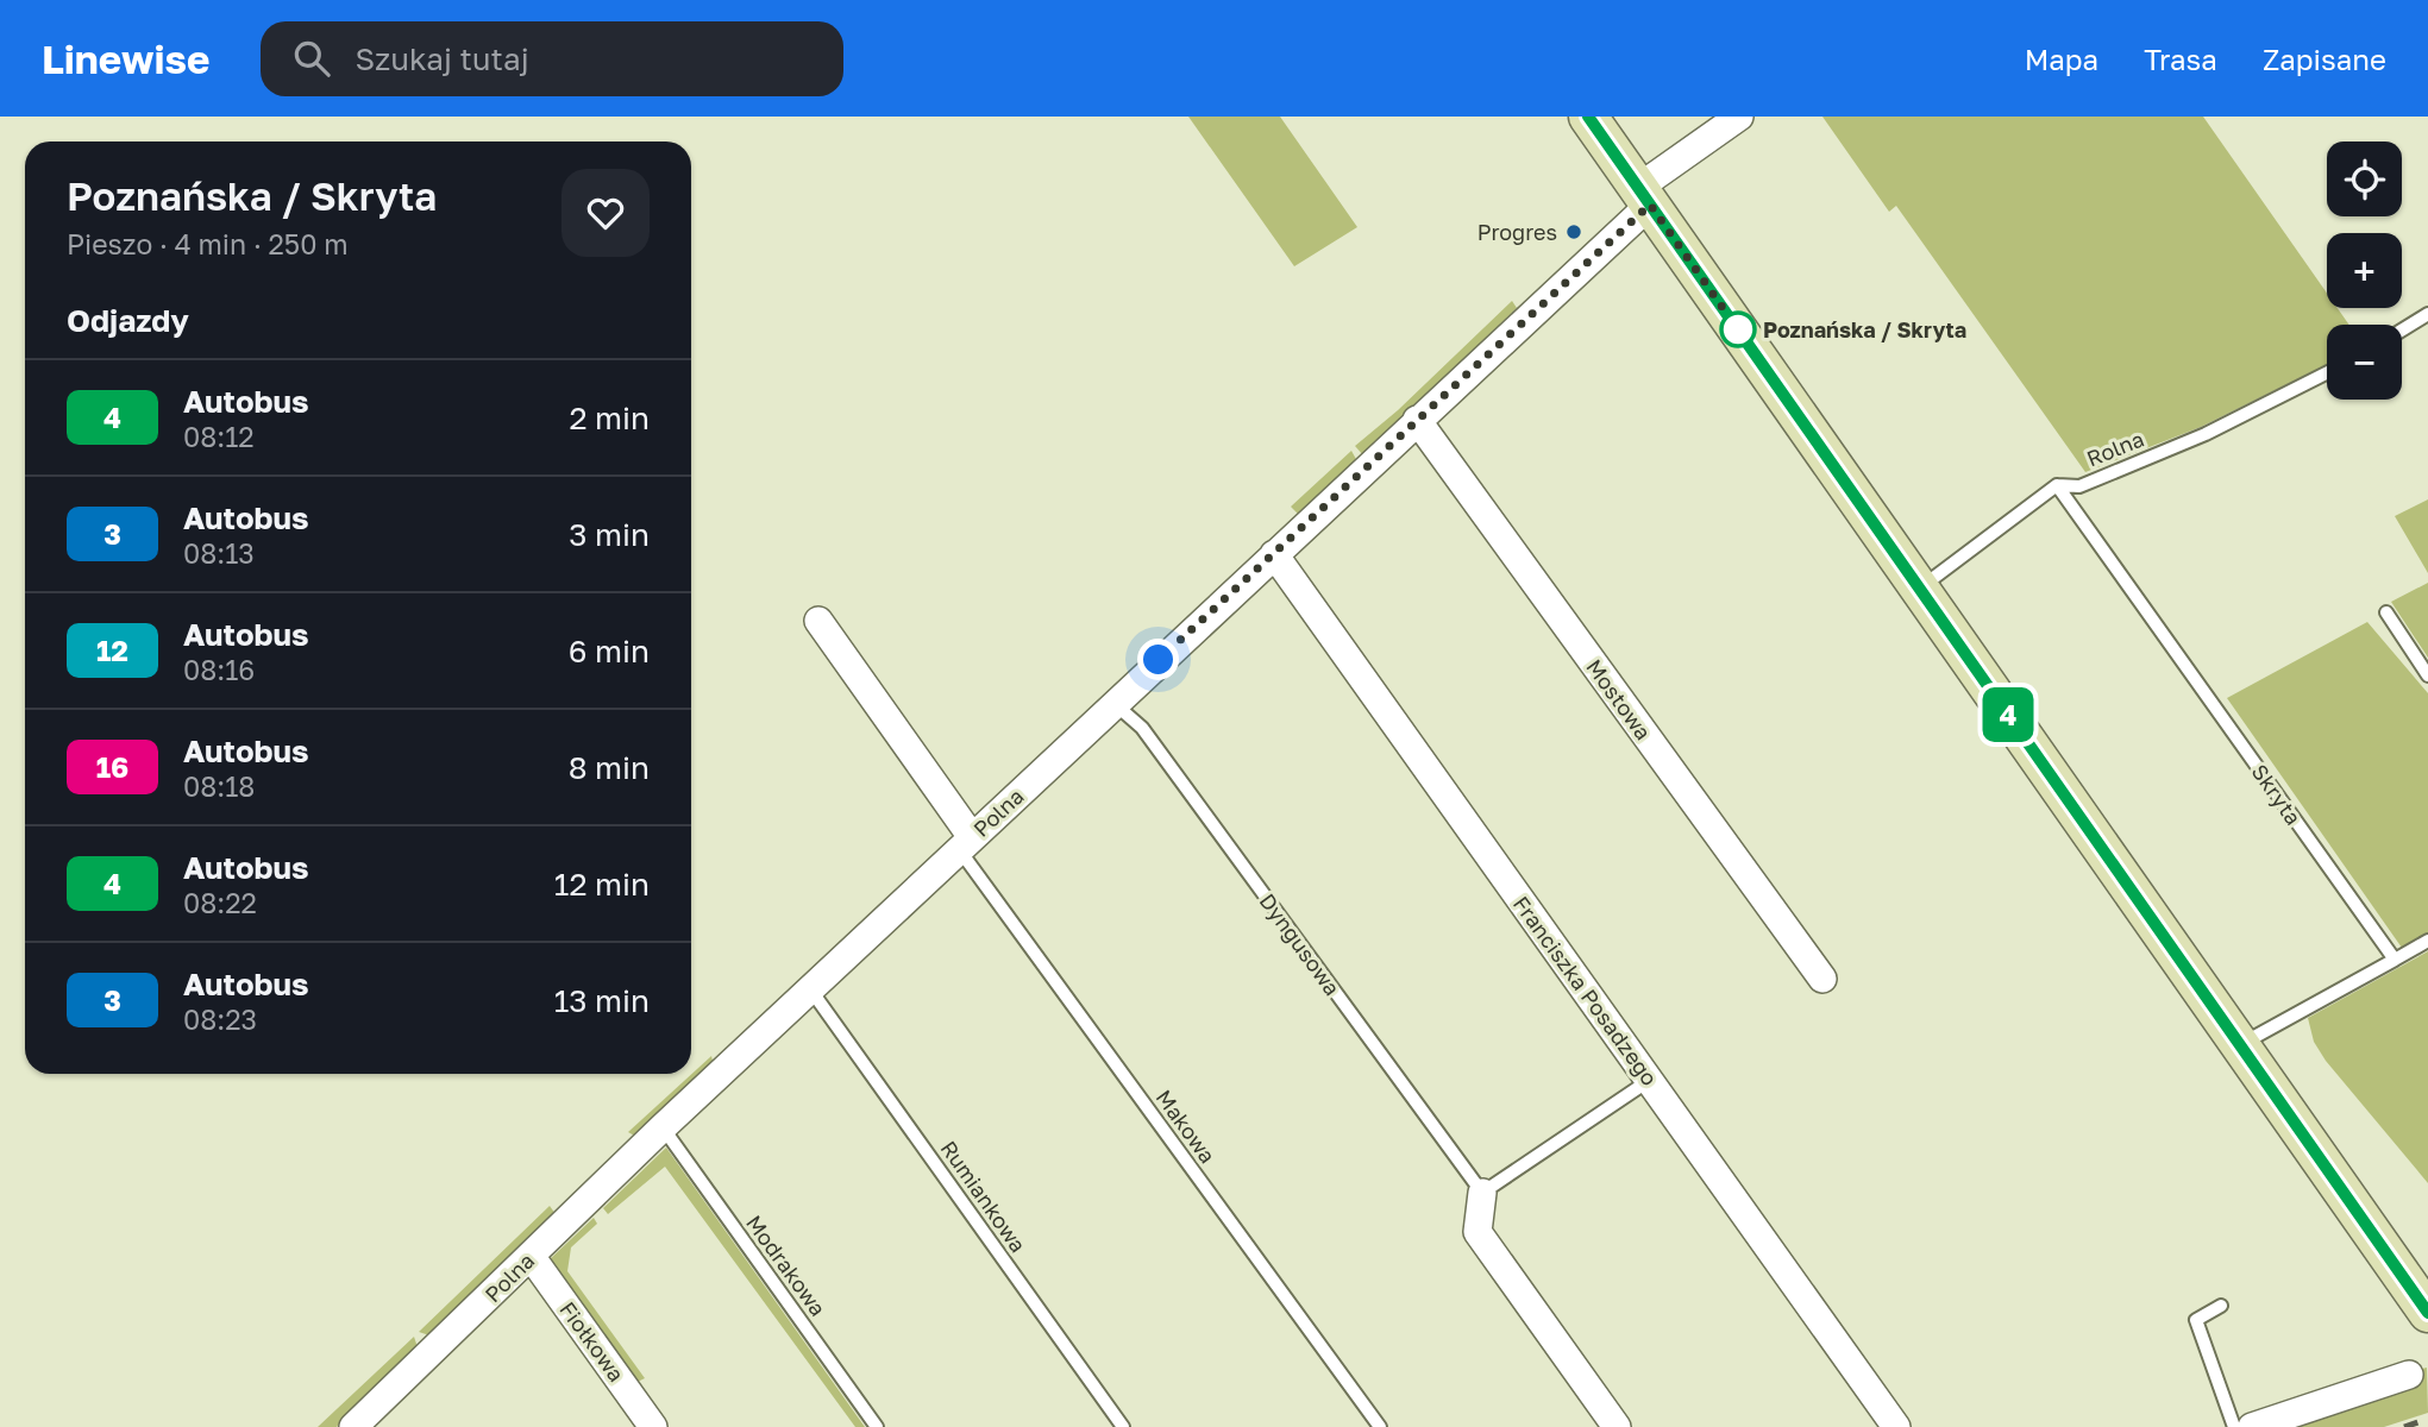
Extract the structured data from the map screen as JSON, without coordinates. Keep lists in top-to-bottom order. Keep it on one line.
{"streets":{"street":["Mostowa","Polna","Franciszka Posadzego","Fiołkowa"],"lane":["Rolna","Skryta","Dyngusowa","Makowa","Rumiankowa","Modrakowa"]},"crossings":[["Rolna","Skryta"],["Mostowa","Polna"],["Polna","Dyngusowa"],["Polna","Franciszka Posadzego"],["Polna","Makowa"],["Polna","Rumiankowa"],["Polna","Modrakowa"],["Polna","Fiołkowa"]],"places":["Progres","Poznańska / Skryta"],"lines":["bus line 4"],"page":{"header":"Linewise","search":"Szukaj tutaj","nav":["Mapa","Trasa","Zapisane"],"on_map":"4","map_buttons":["+","−"],"heading":[["Poznańska / Skryta","Pieszo · 4 min · 250 m"],"Odjazdy"],"list":[{"mark":"4","name":"Autobus","note":"08:12","value":"2 min"},{"mark":"3","name":"Autobus","note":"08:13","value":"3 min"},{"mark":"12","name":"Autobus","note":"08:16","value":"6 min"},{"mark":"16","name":"Autobus","note":"08:18","value":"8 min"},{"mark":"4","name":"Autobus","note":"08:22","value":"12 min"},{"mark":"3","name":"Autobus","note":"08:23","value":"13 min"}]}}
